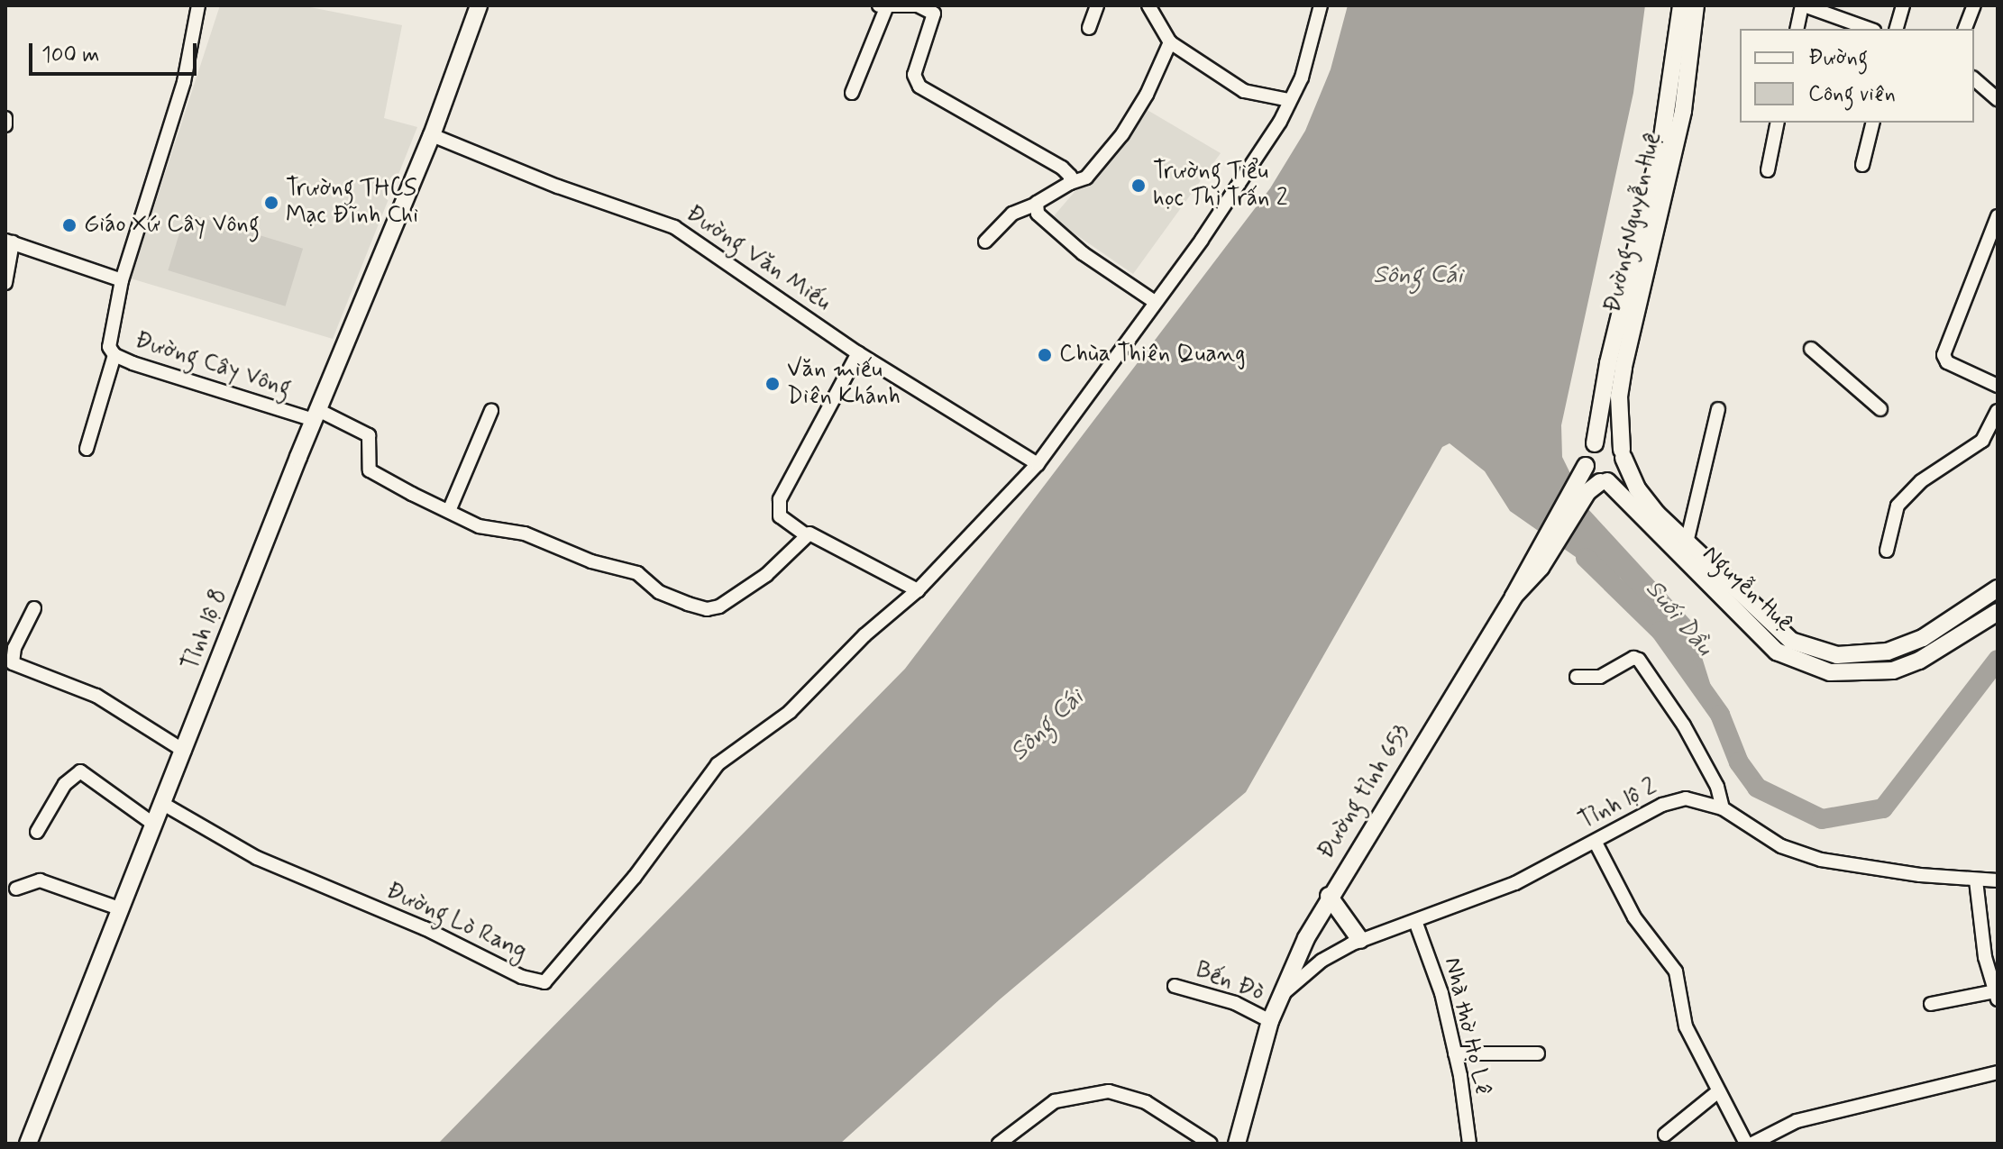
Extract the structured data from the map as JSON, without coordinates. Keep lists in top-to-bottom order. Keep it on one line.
{"streets":{"main road":["Đường Nguyễn Huệ","Nguyễn Huệ","Tỉnh lộ 8","Đường tỉnh 653"],"street":["Đường Văn Miếu","Đường Cây Vông","Tỉnh lộ 2","Đường Lò Rang","Bến Đò","Nhà thờ Họ Lê"]},"crossings":[["Đường Nguyễn Huệ","Nguyễn Huệ"],["Đường Nguyễn Huệ","Đường tỉnh 653"],["Đường Văn Miếu","Tỉnh lộ 8"],["Đường Cây Vông","Tỉnh lộ 8"],["Nguyễn Huệ","Đường tỉnh 653"],["Tỉnh lộ 8","Đường Lò Rang"],["Đường tỉnh 653","Tỉnh lộ 2"],["Đường tỉnh 653","Bến Đò"],["Tỉnh lộ 2","Nhà thờ Họ Lê"]],"water":["Sông Cái","Suối Dầu"],"places":["Trường Tiểu học Thị Trấn 2","Trường THCS Mạc Đĩnh Chi","Giáo Xứ Cây Vông","Chùa Thiên Quang","Văn miếu Diên Khánh"],"legend":["Đường","Công viên"],"scale_bar":"100 m"}
